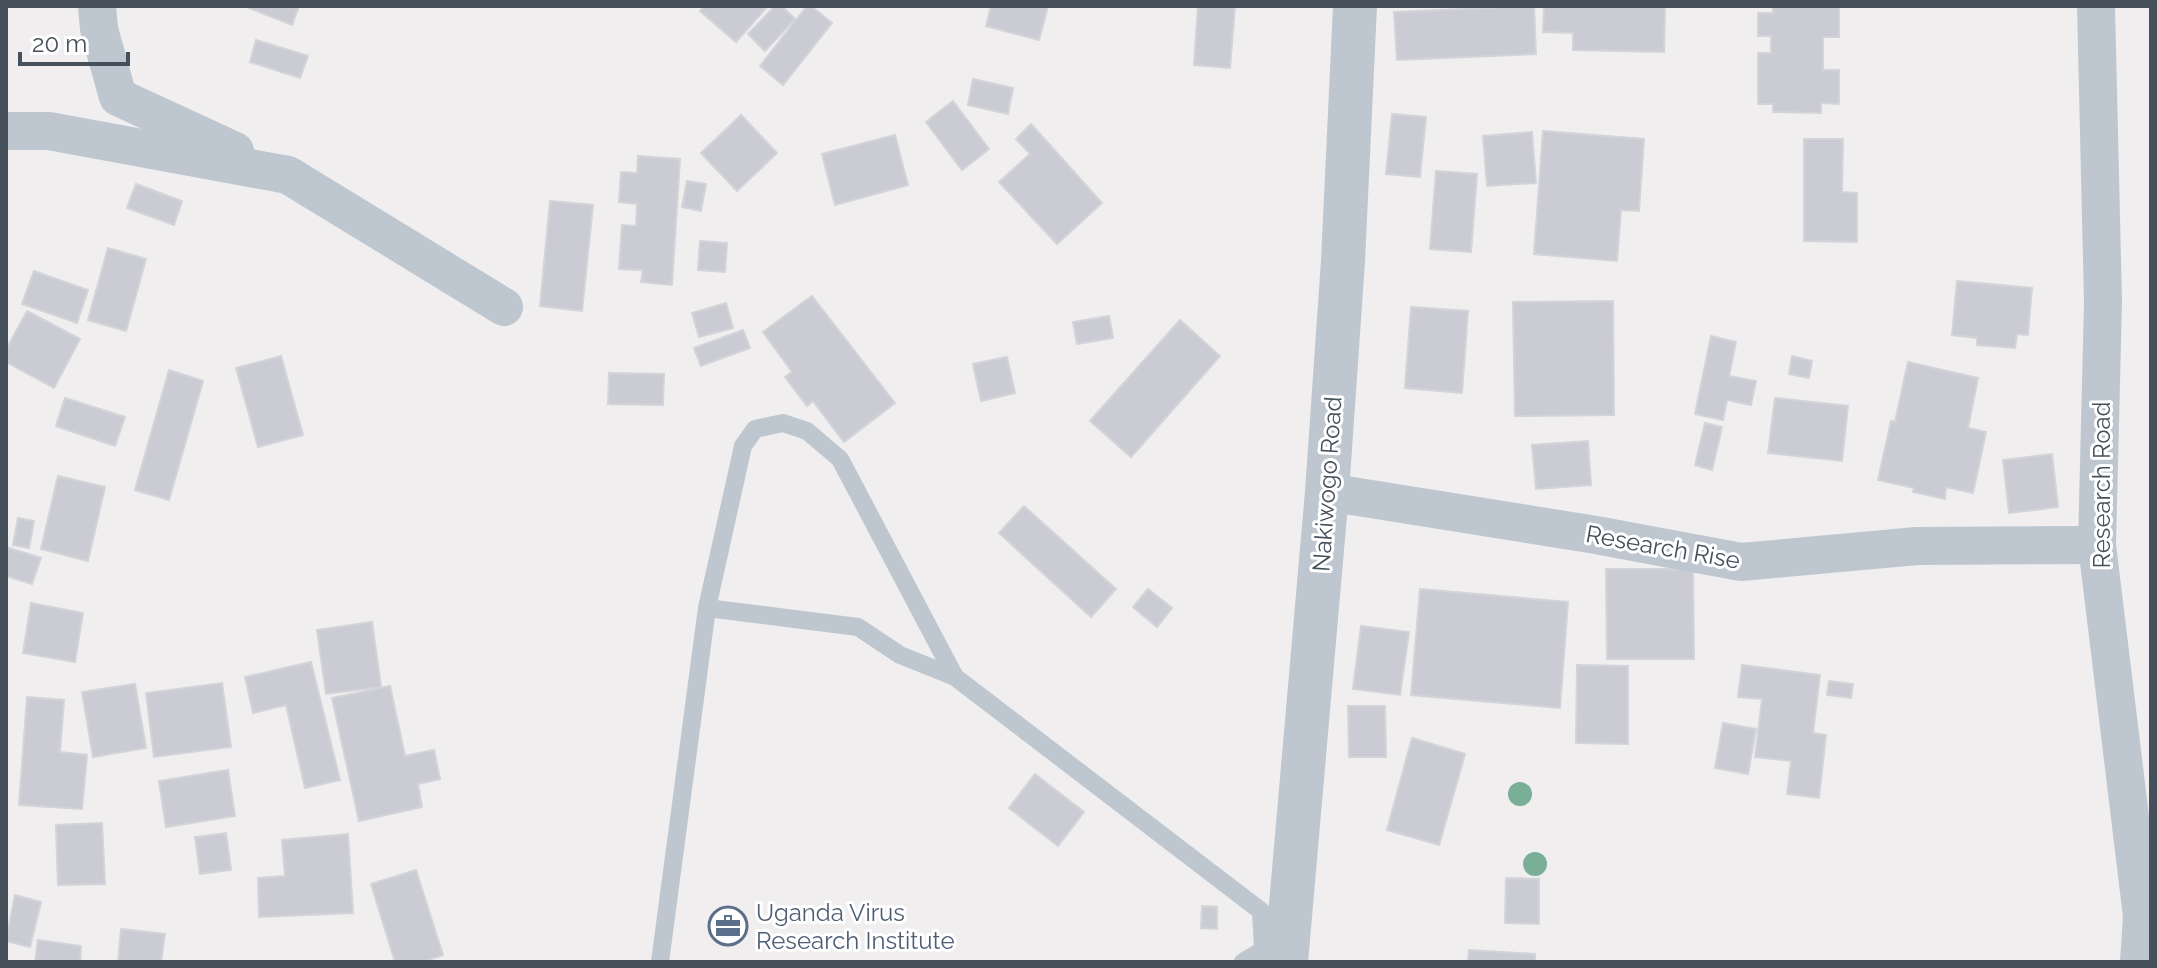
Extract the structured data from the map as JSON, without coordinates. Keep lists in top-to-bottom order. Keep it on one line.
{"streets":{"street":["Nakiwogo Road","Research Road","Research Rise"]},"crossings":[["Nakiwogo Road","Research Rise"],["Research Road","Research Rise"]],"places":{"office":["Uganda Virus Research Institute"]},"scale_bar":"20 m"}
